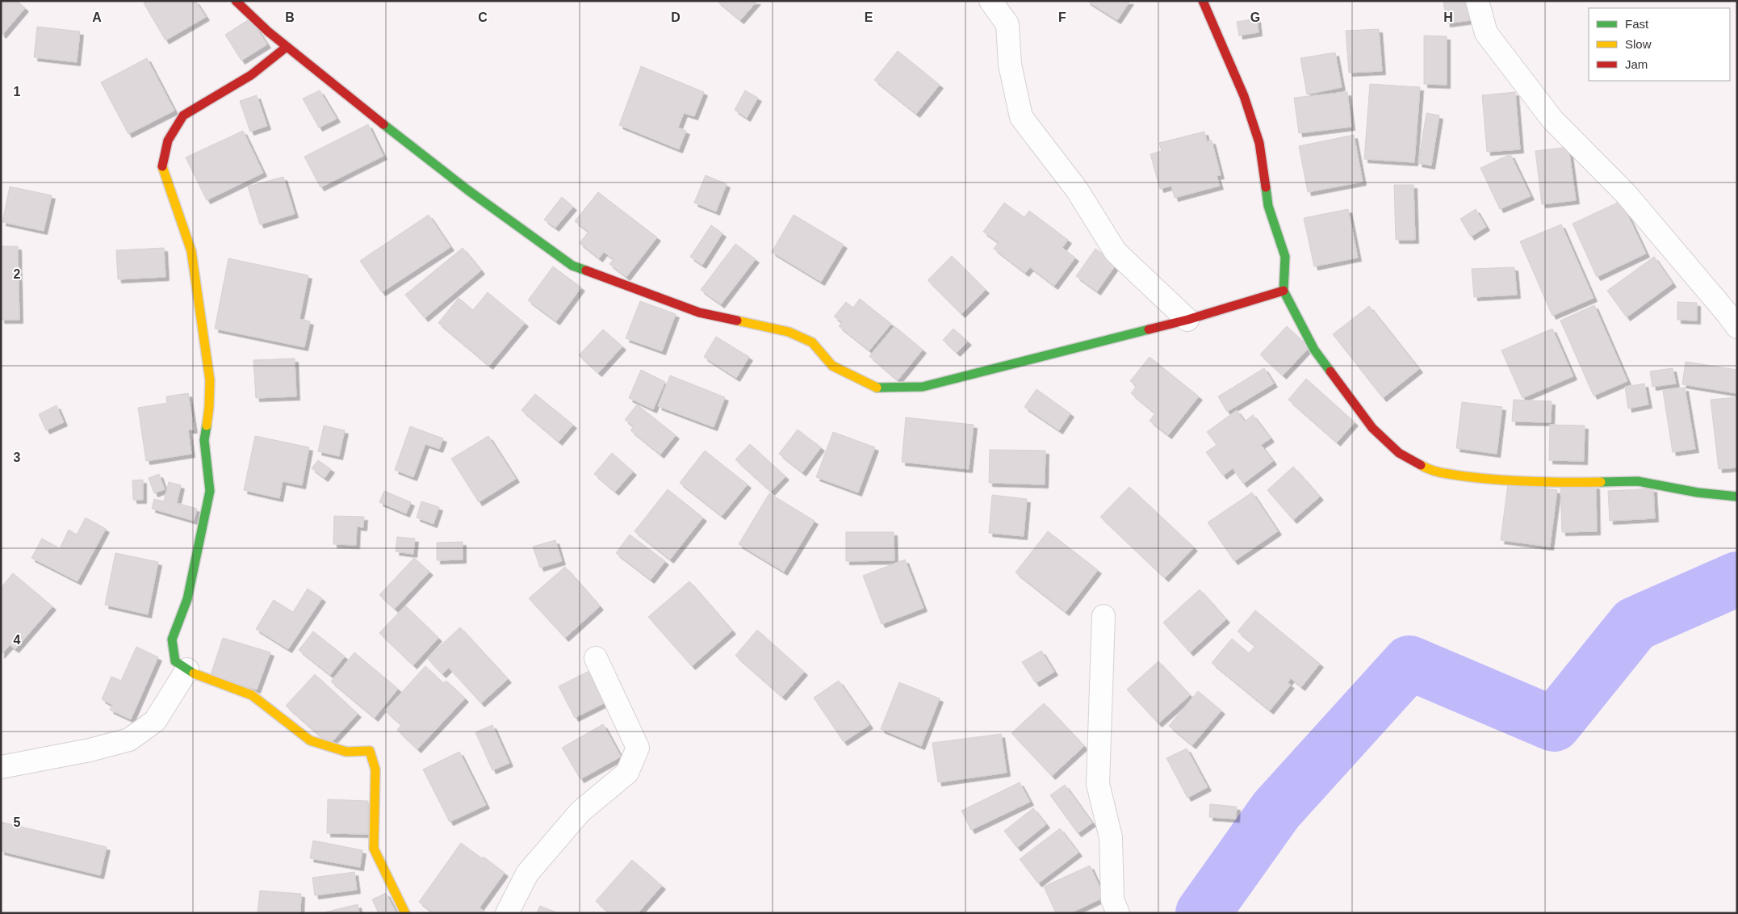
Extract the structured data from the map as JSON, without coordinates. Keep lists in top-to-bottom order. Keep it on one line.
{"legend":["Fast","Slow","Jam"],"grid":{"columns":["A","B","C","D","E","F","G","H"],"rows":["1","2","3","4","5"]}}
